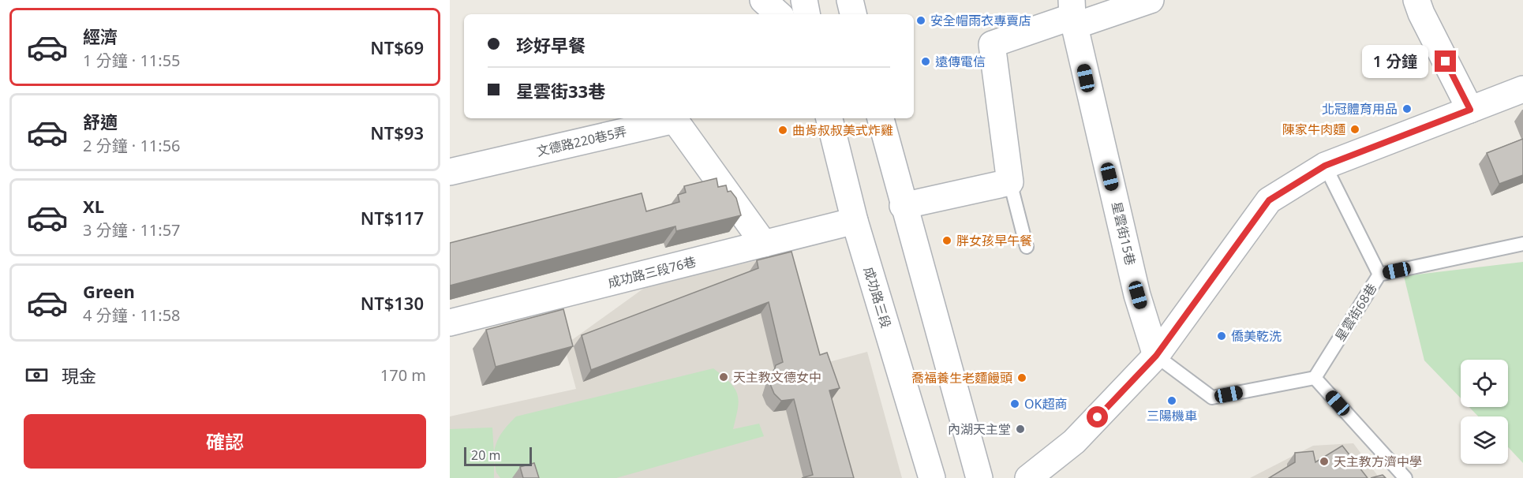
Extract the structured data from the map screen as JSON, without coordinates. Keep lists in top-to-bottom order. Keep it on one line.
{"streets":{"street":["文德路220巷5弄","星雲街15巷","成功路三段76巷","成功路三段"],"lane":["星雲街68巷"]},"crossings":[["文德路220巷5弄","成功路三段76巷"],["成功路三段76巷","成功路三段"]],"places":["安全帽雨衣專賣店","遠傳電信","北冠體育用品","陳家牛肉麵","曲肯叔叔美式炸雞","胖女孩早午餐","僑美乾洗","天主教文德女中","喬福養生老麵饅頭","三陽機車","OK超商","內湖天主堂","天主教方濟中學"],"scale_bar":"20 m","page":{"list":[{"name":"經濟","note":"1 分鐘 · 11:55","value":"NT$69"},{"name":"舒適","note":"2 分鐘 · 11:56","value":"NT$93"},{"name":"XL","note":"3 分鐘 · 11:57","value":"NT$117"},{"name":"Green","note":"4 分鐘 · 11:58","value":"NT$130"}],"banner":["珍好早餐","星雲街33巷"],"bubble":"1 分鐘","pay":["現金","170 m"],"buttons":"確認","scale":"20 m"}}
